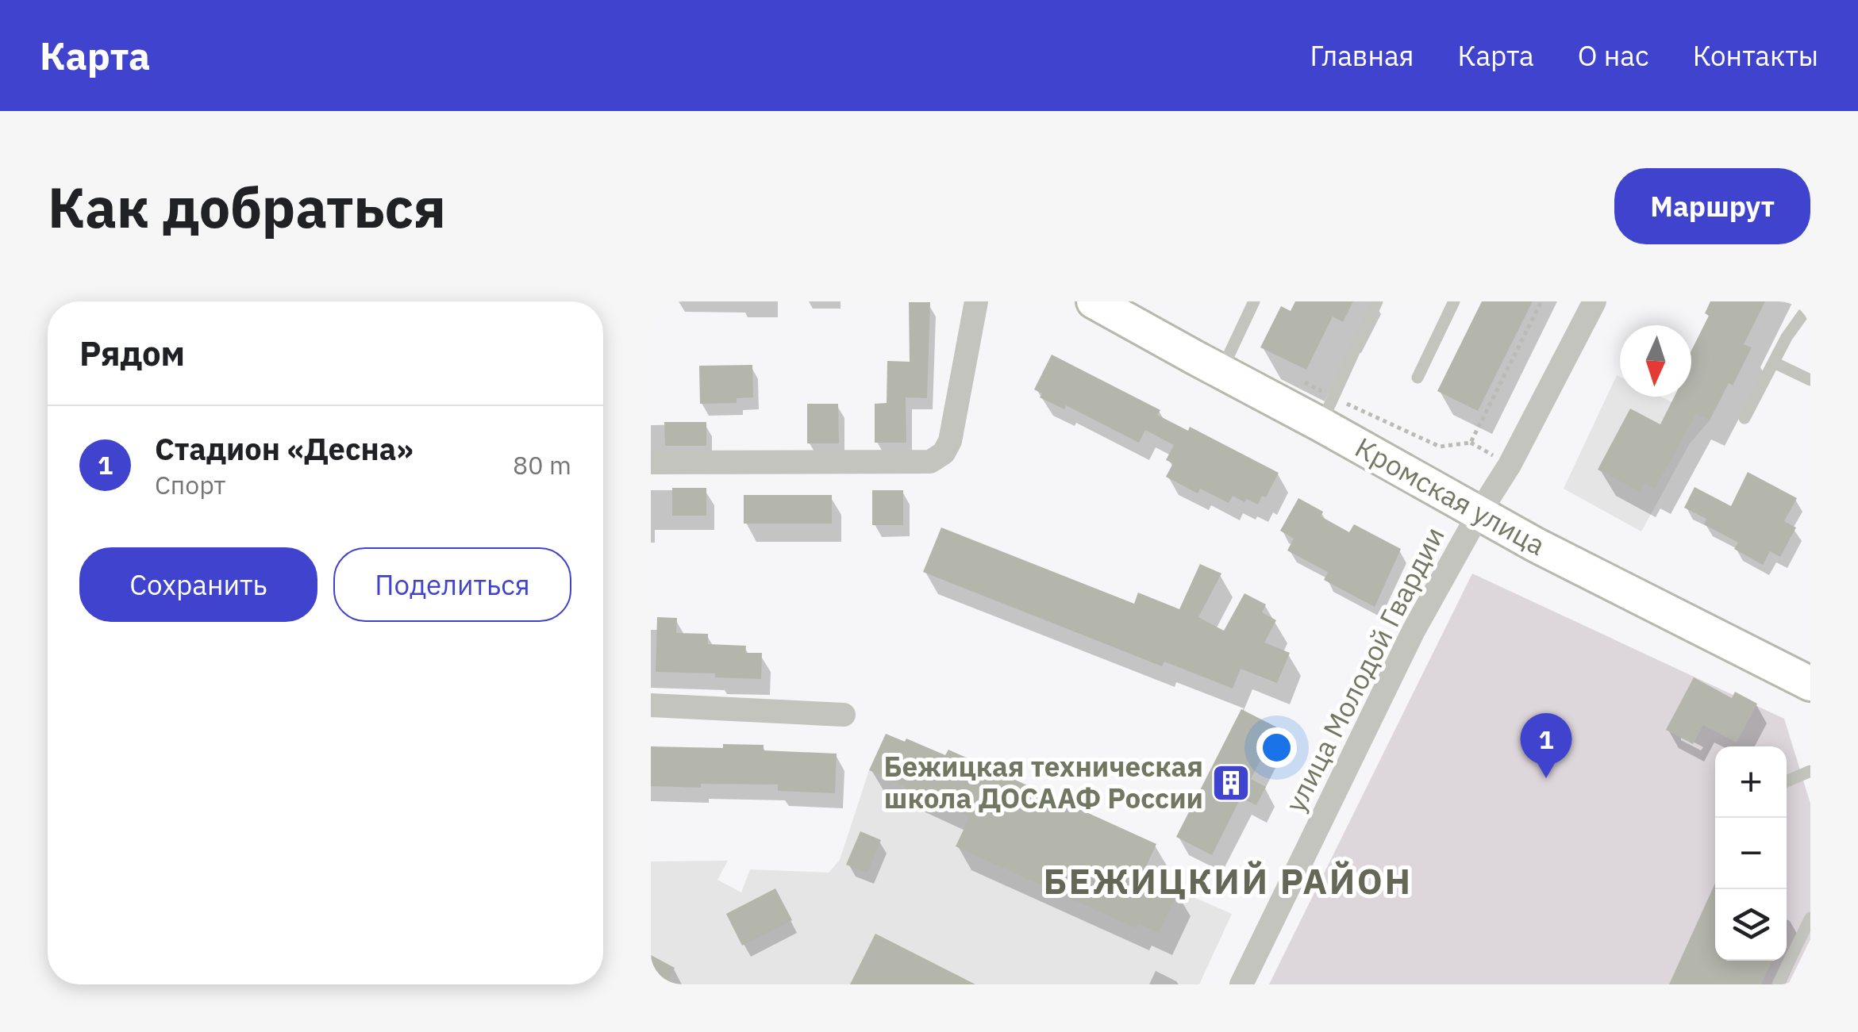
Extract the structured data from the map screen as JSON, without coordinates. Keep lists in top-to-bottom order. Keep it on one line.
{"streets":{"street":["Кромская улица","улица Молодой Гвардии"]},"crossings":[["Кромская улица","улица Молодой Гвардии"]],"districts":["БЕЖИЦКИЙ РАЙОН"],"places":{"building":["Бежицкая техническая школа ДОСААФ России"]},"north":"bottom","page":{"header":"Карта","nav":["Главная","Карта","О нас","Контакты"],"buttons":["Маршрут",["Сохранить","Поделиться"]],"title":"Как добраться","heading":"Рядом","list":[{"mark":"1","name":"Стадион «Десна»","note":"Спорт","value":"80 m"}],"pins":"1","map_buttons":["+","−"]}}
